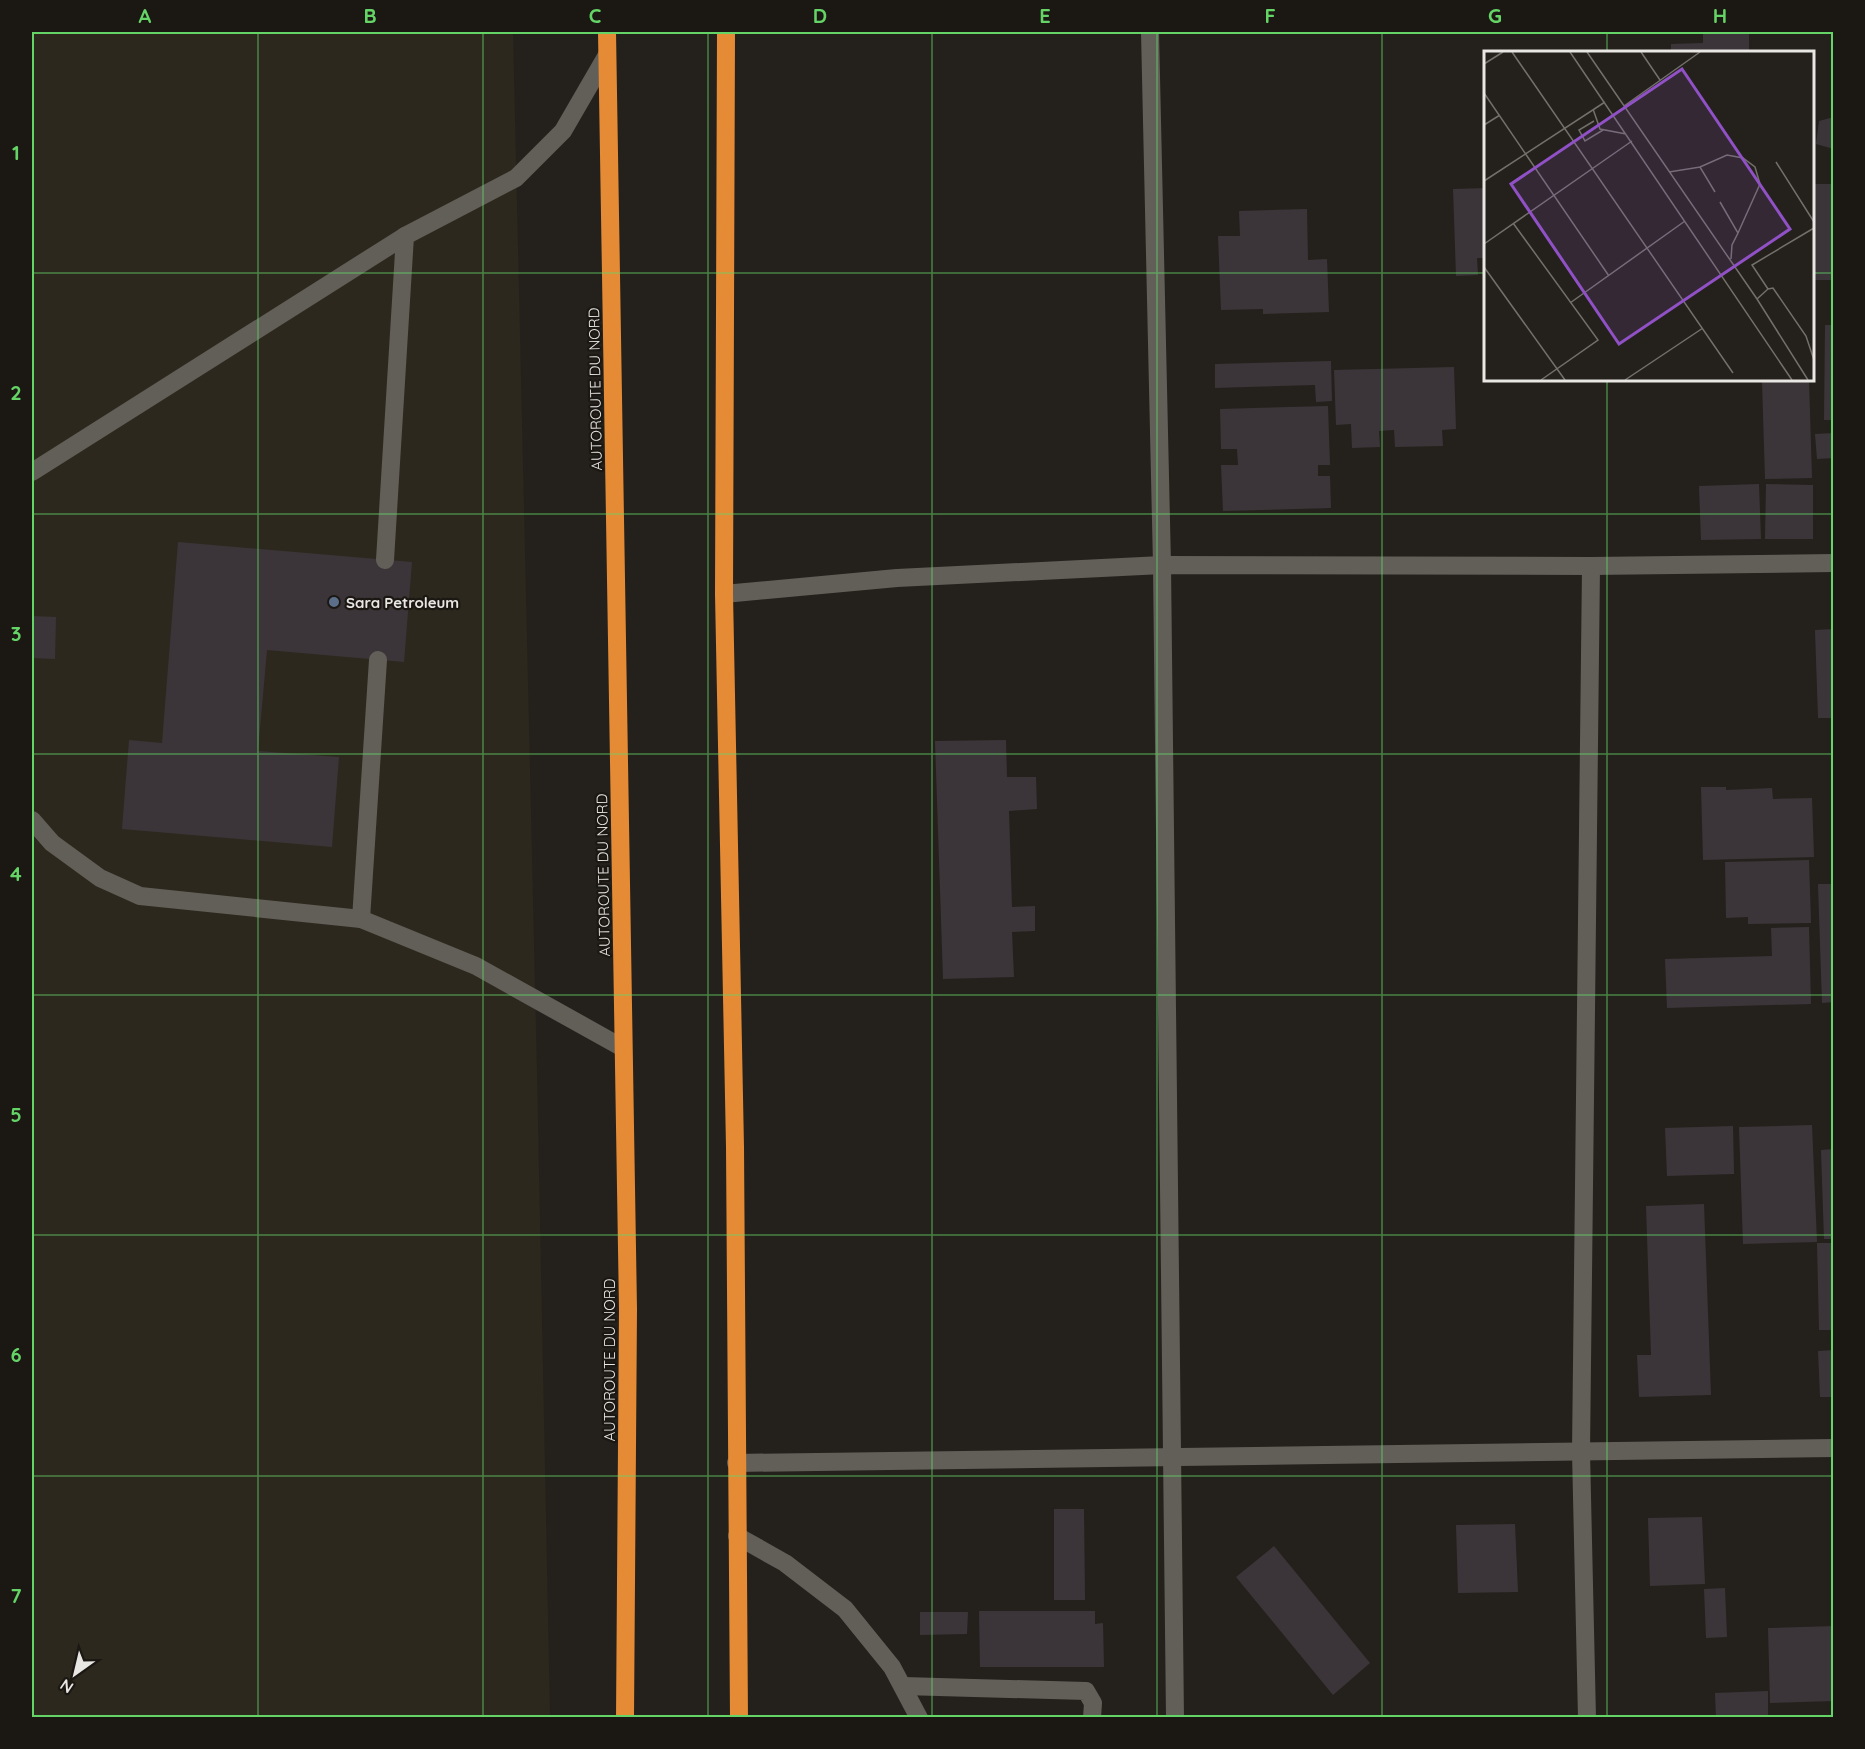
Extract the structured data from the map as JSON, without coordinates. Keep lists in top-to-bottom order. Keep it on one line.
{"streets":{"highway":["AUTOROUTE DU NORD"]},"places":["Sara Petroleum"],"north":"bottom left","grid":{"columns":["A","B","C","D","E","F","G","H"],"rows":["1","2","3","4","5","6","7"]}}
